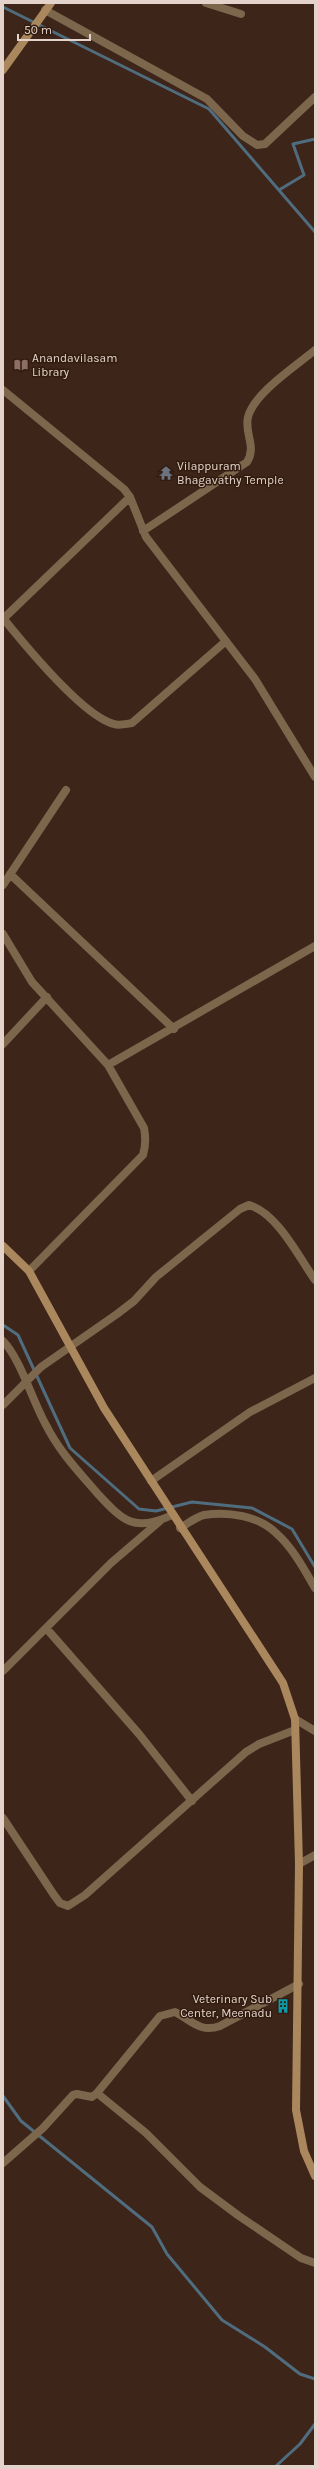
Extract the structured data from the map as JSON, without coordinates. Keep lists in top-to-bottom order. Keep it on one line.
{"places":{"library":["Anandavilasam Library"],"temple":["Vilappuram Bhagavathy Temple"],"building":["Veterinary Sub Center, Meenadu"]},"scale_bar":"50 m"}
